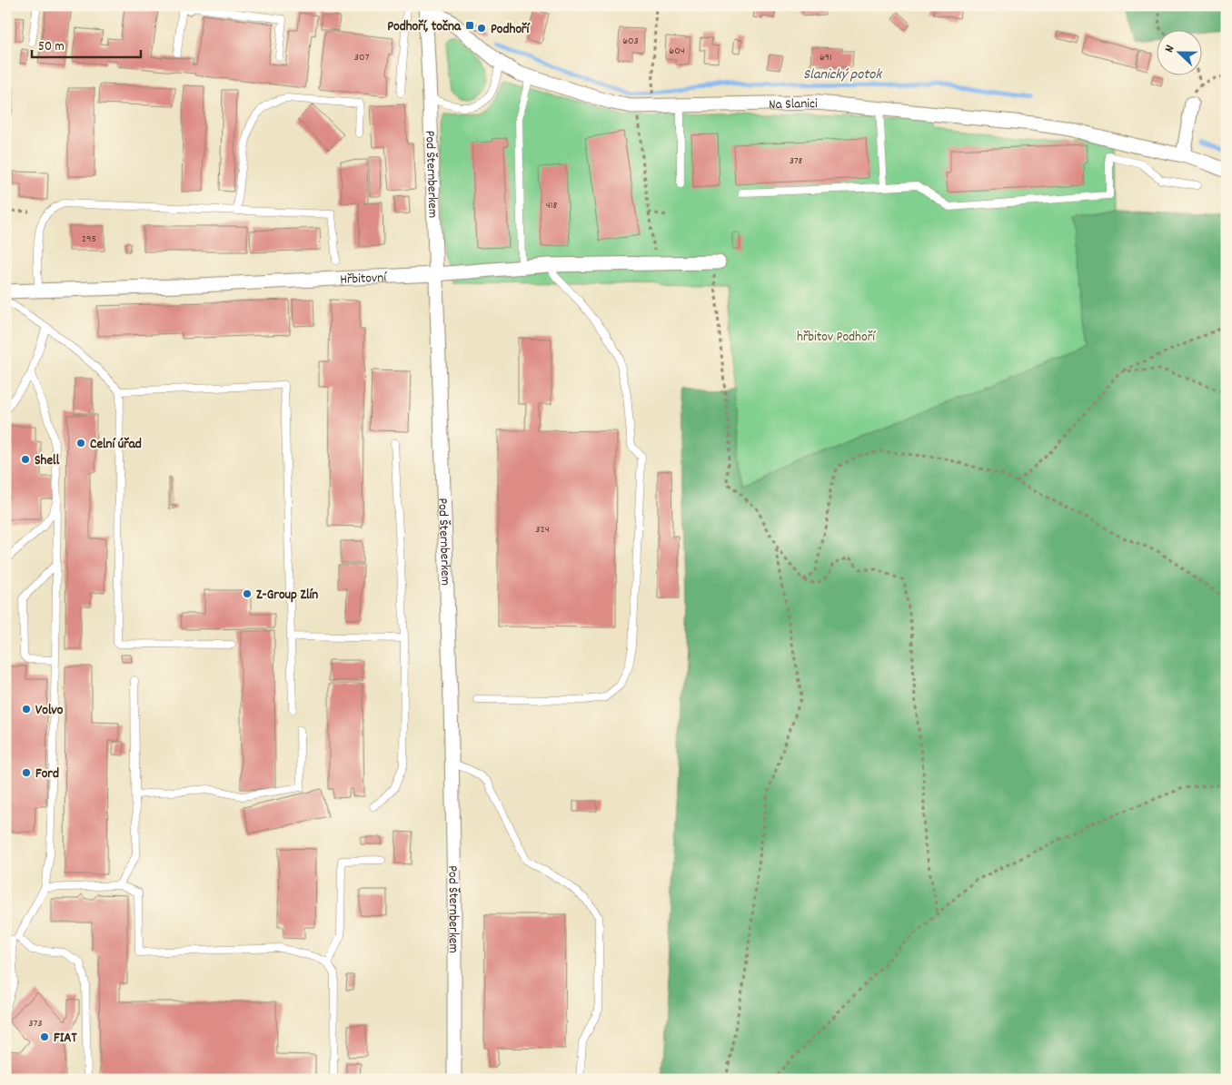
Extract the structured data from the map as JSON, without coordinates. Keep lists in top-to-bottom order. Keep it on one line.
{"streets":{"street":["Na Slanici","Pod Šternberkem","Hřbitovní"]},"crossings":[["Na Slanici","Pod Šternberkem"],["Pod Šternberkem","Hřbitovní"]],"water":["Slanický potok"],"parks":["hřbitov Podhoří"],"places":{"transit":["Podhoří, točna"],"other":["Podhoří","Celní úřad","Shell","Z-Group Zlín","Volvo","Ford","FIAT"]},"house_numbers":["603","604","307","691","378","418","295","324","373"],"scale_bar":"50 m","north":"left"}
